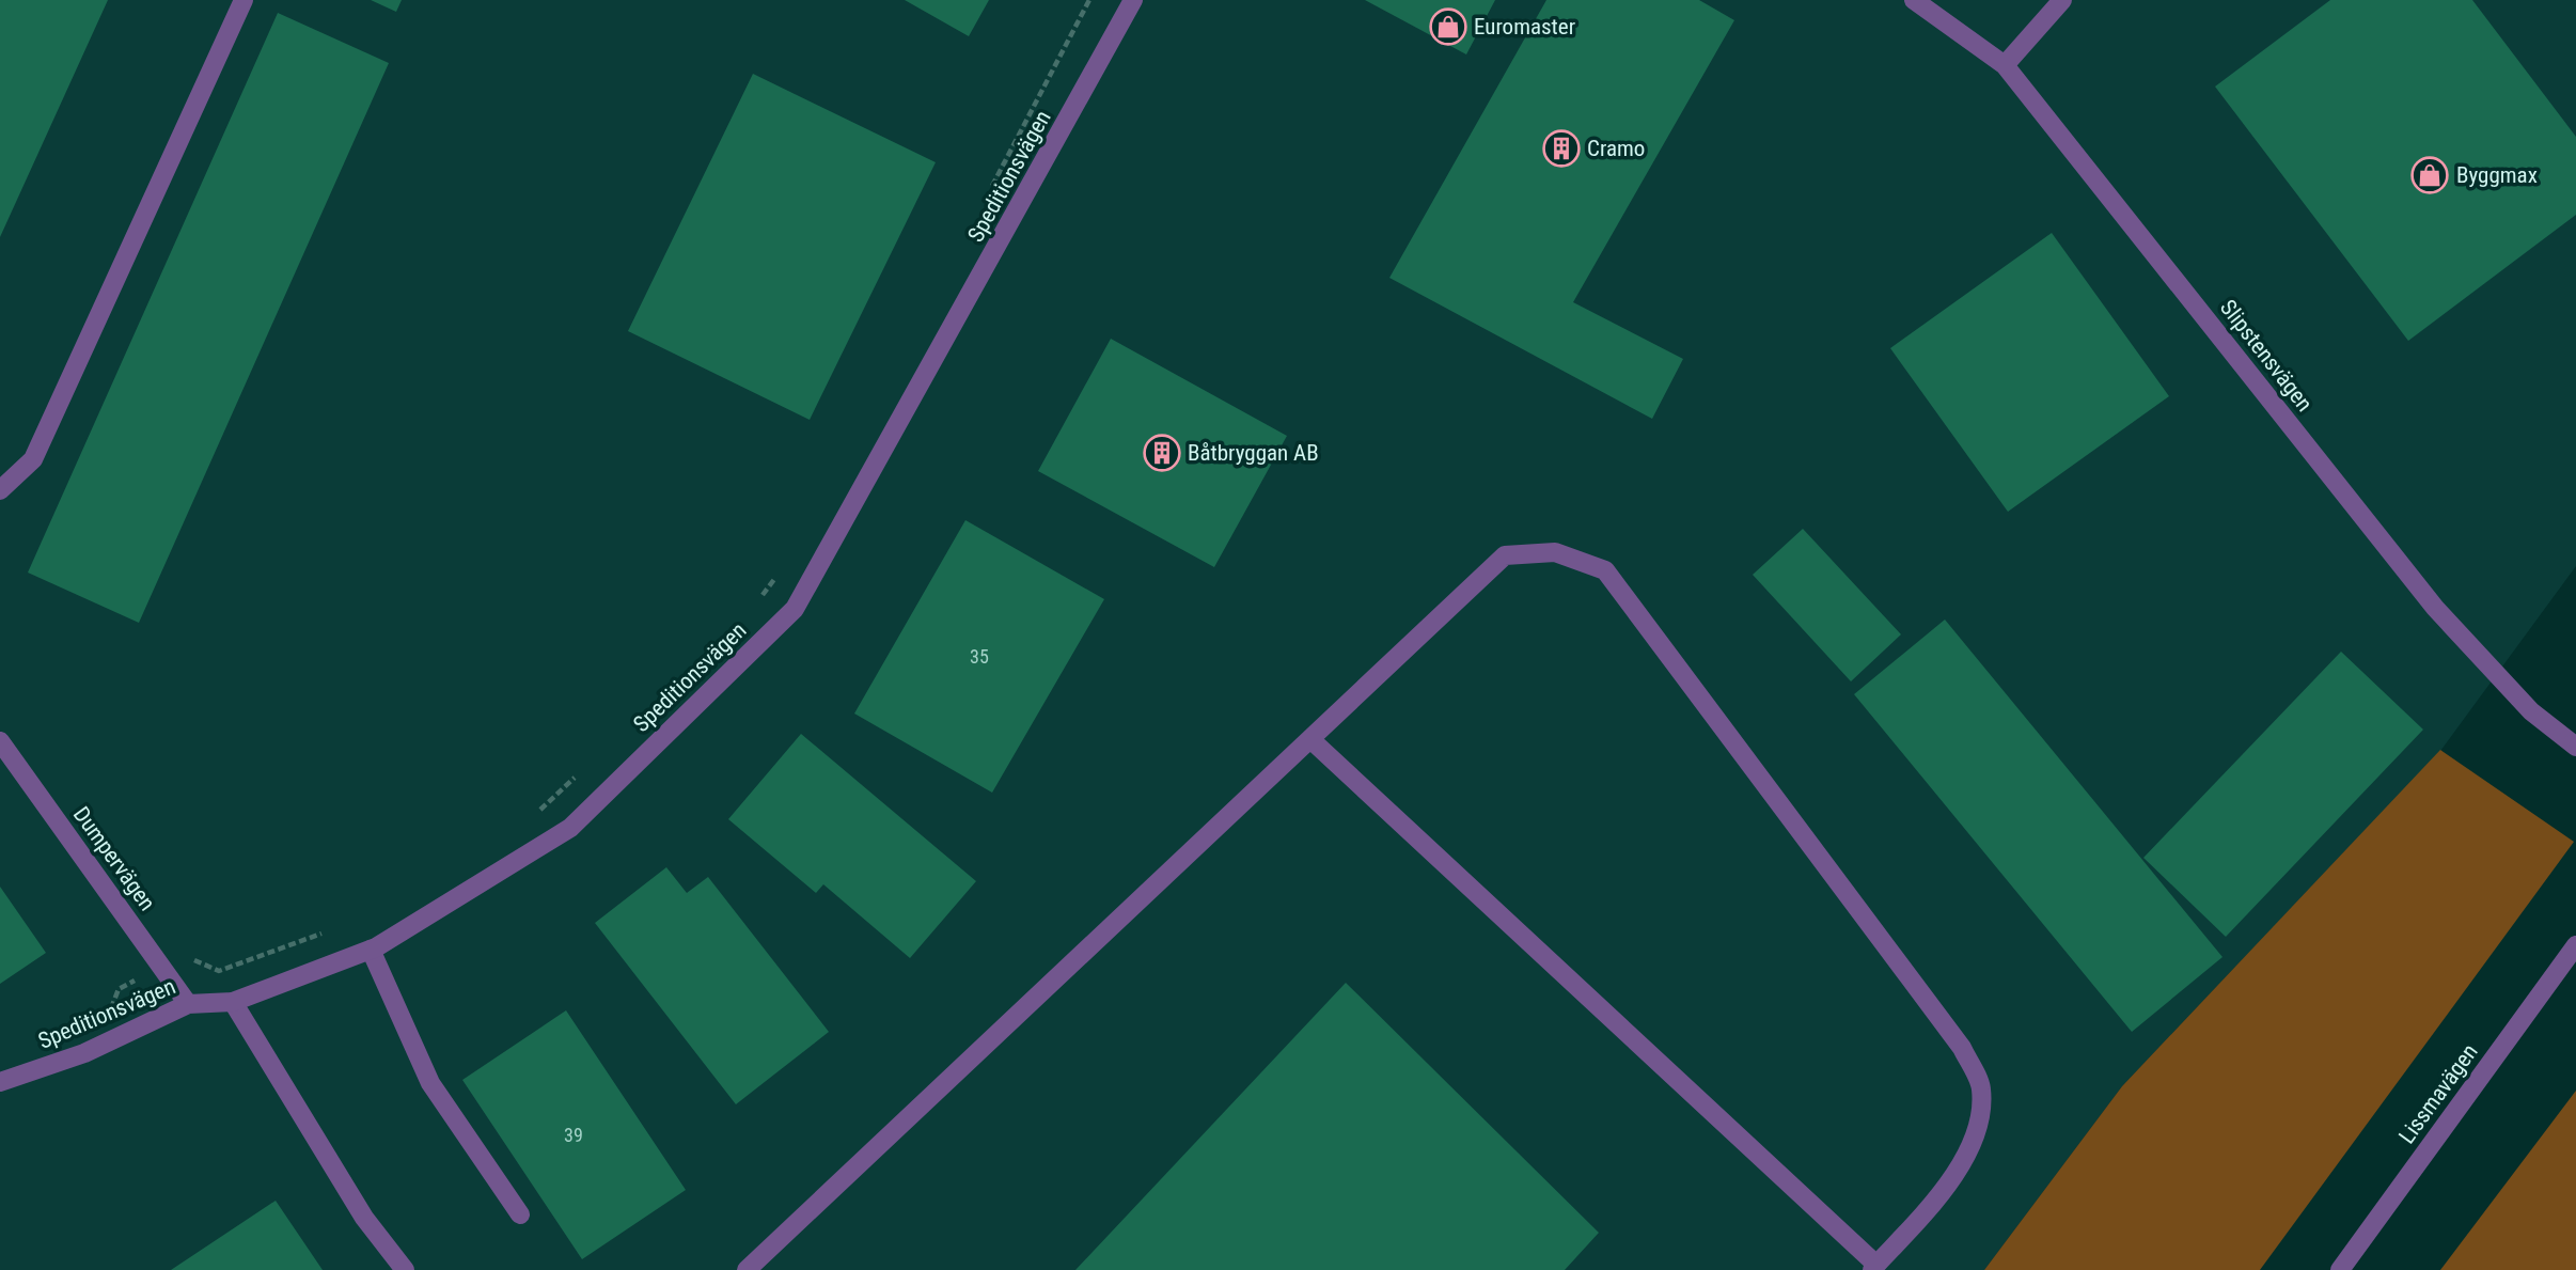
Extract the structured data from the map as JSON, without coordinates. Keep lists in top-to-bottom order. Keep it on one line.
{"streets":{"street":["Speditionsvägen","Slipstensvägen","Dumpervägen","Lissmavägen"]},"crossings":[["Speditionsvägen","Dumpervägen"]],"places":{"shop":["Euromaster","Byggmax"],"building":["Cramo","Båtbryggan AB"]},"house_numbers":["35","39"]}
